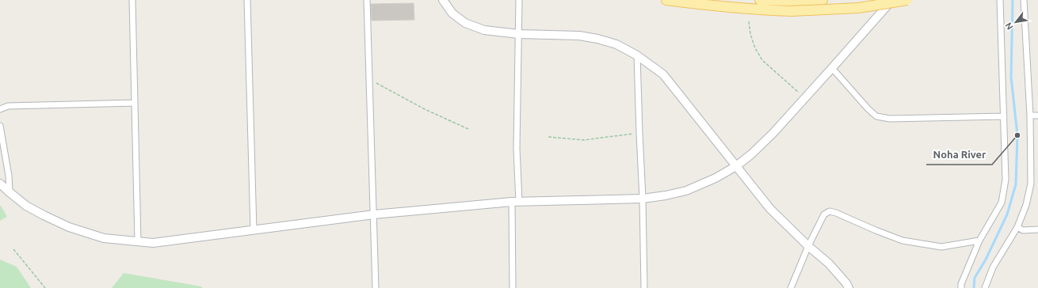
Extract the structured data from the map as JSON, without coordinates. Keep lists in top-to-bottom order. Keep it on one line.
{"places":["Noha River"],"north":"bottom left"}
